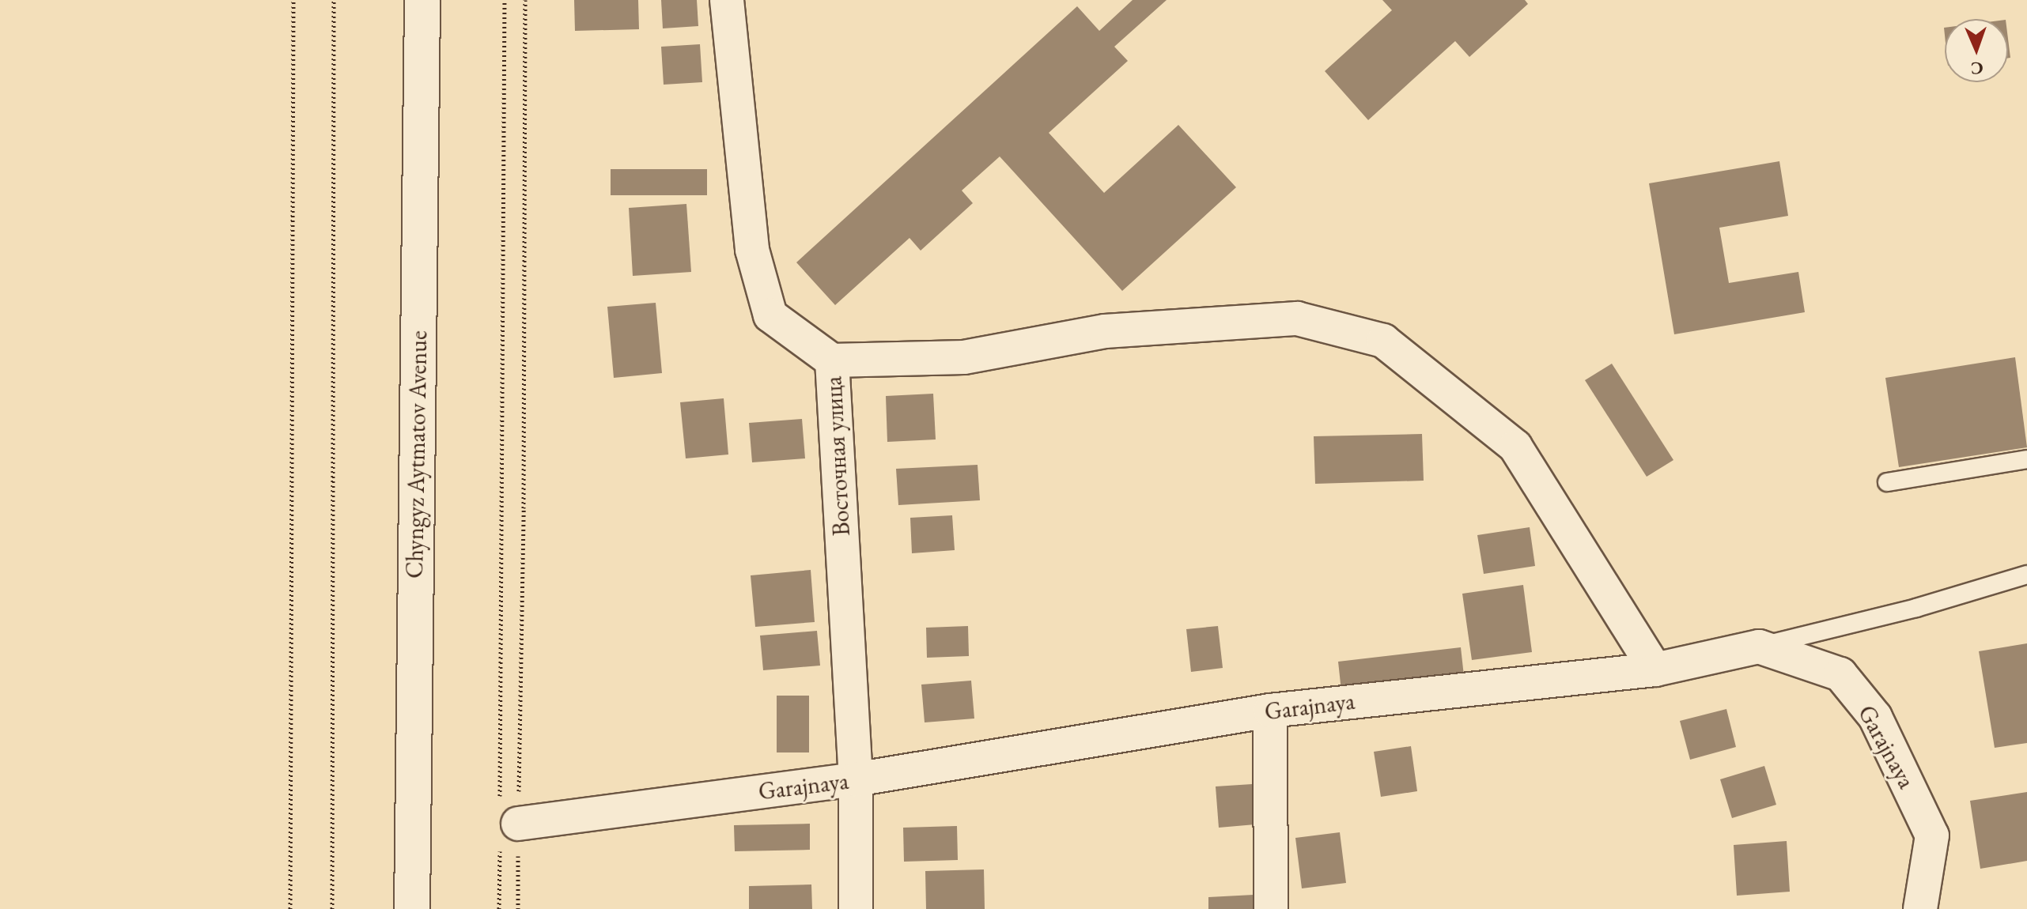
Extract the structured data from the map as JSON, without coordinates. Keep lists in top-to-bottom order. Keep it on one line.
{"streets":{"main road":["Chyngyz Aytmatov Avenue"],"street":["Восточная улица","Garajnaya"]},"crossings":[["Восточная улица","Garajnaya"]],"north":"bottom"}
